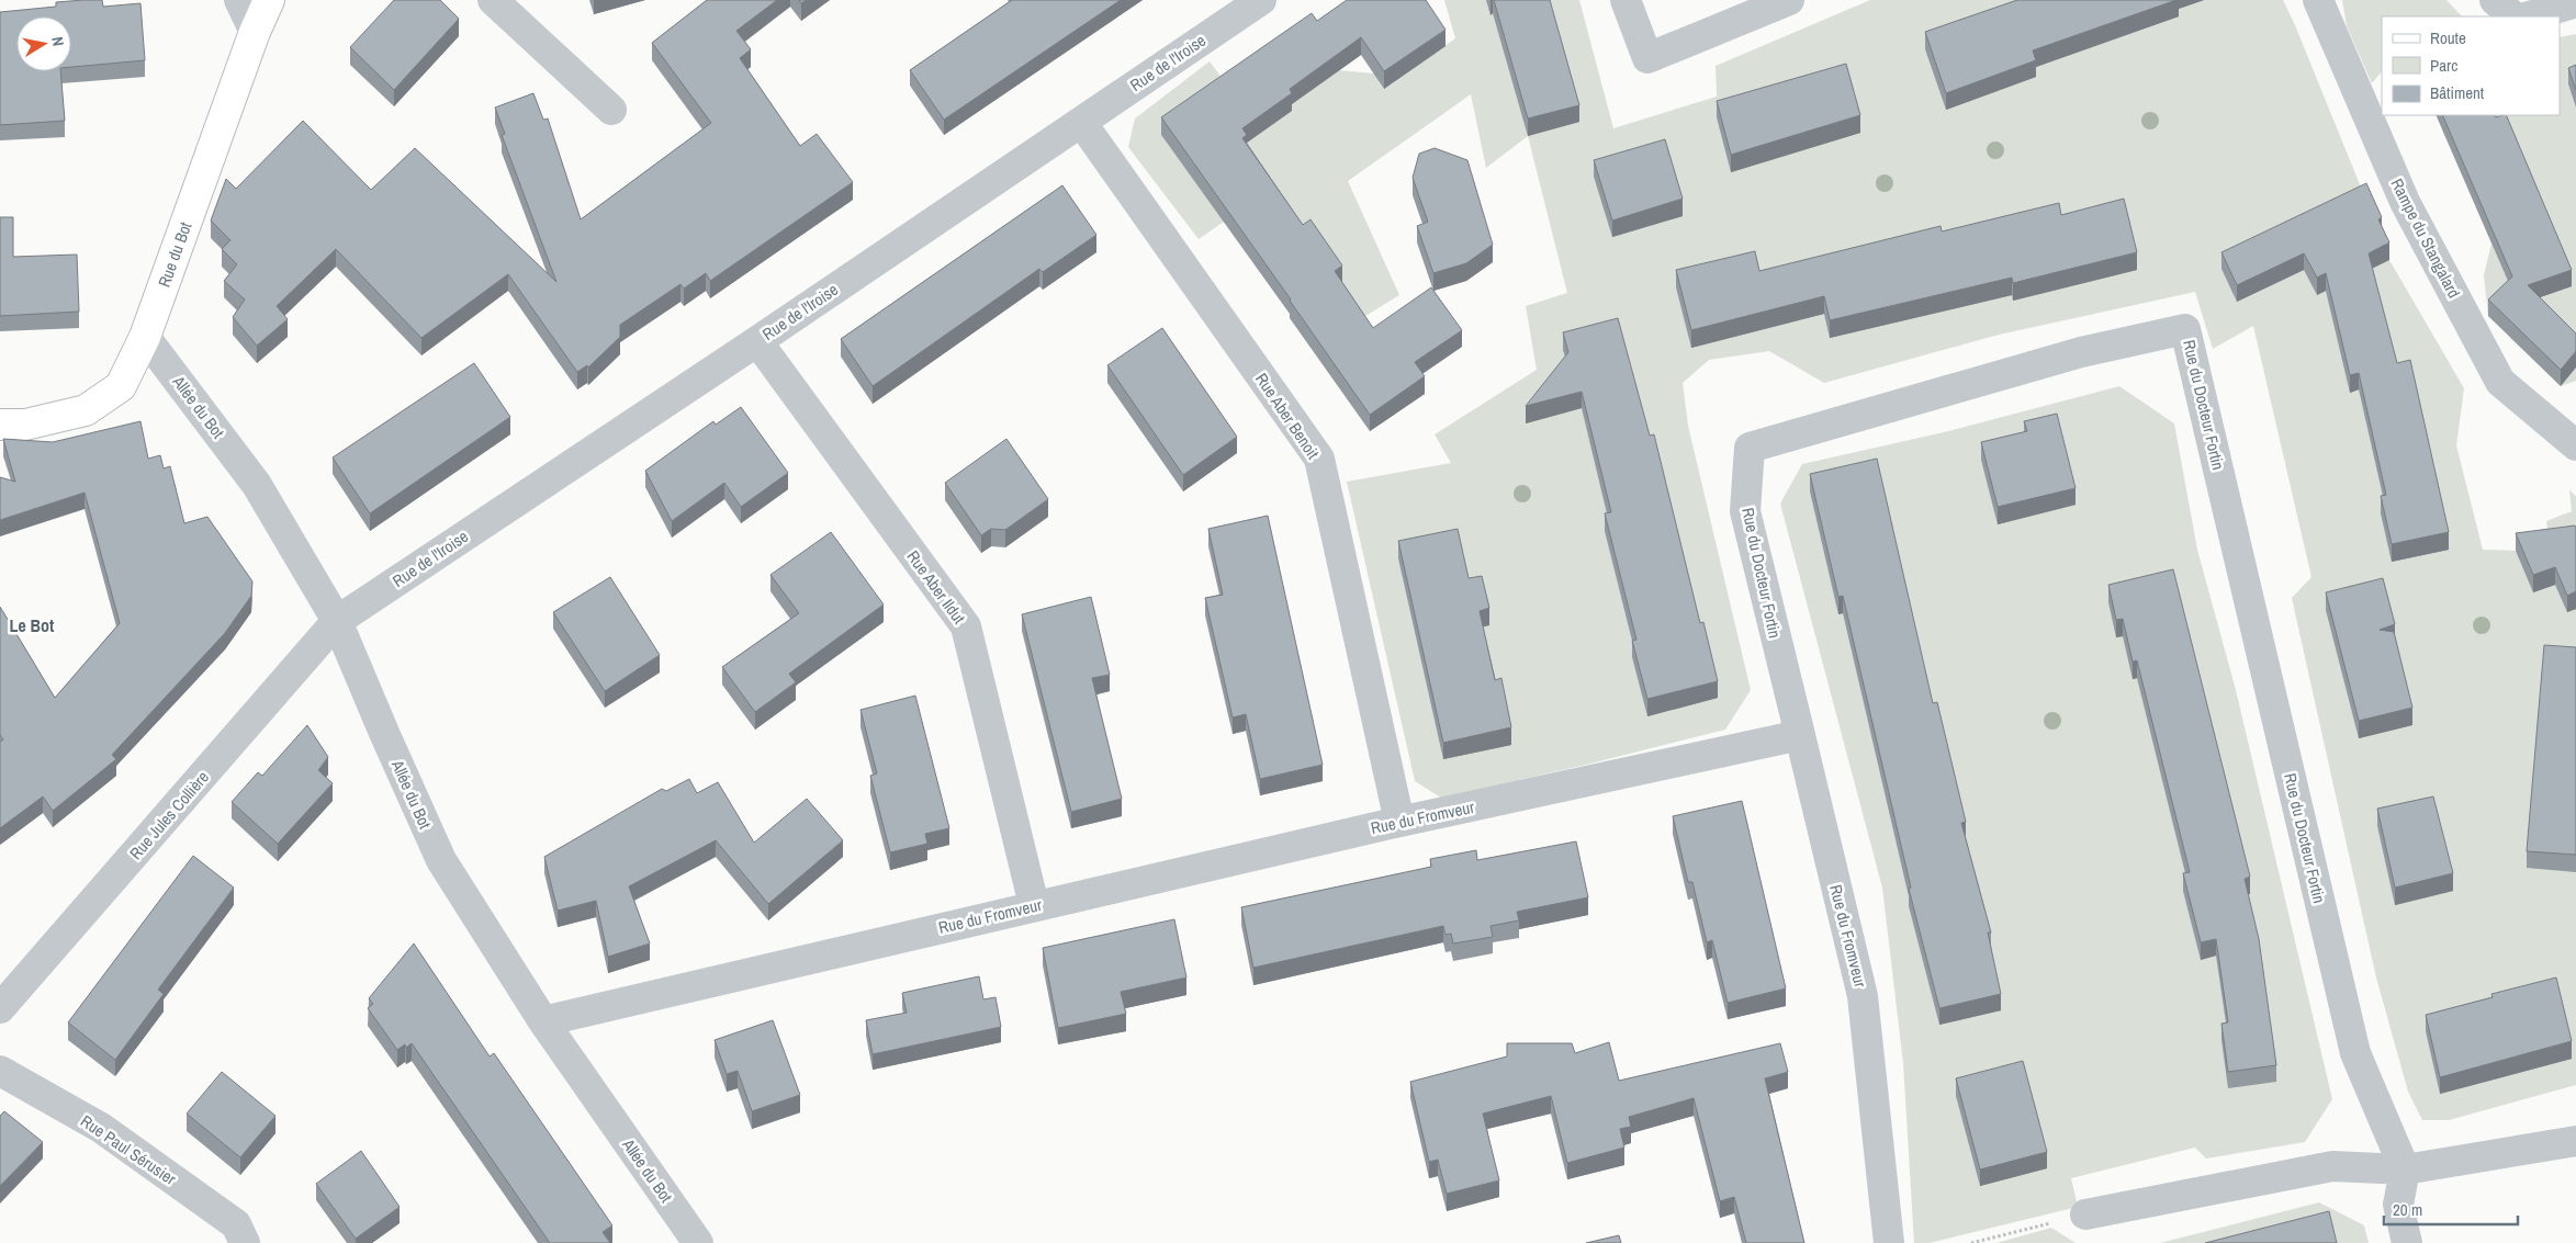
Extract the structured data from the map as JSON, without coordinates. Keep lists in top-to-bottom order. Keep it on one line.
{"streets":{"street":["Rue de l'Iroise","Rampe du Stangalard","Rue du Bot","Rue du Docteur Fortin","Allée du Bot","Rue Aber Benoit","Rue Aber Ildut","Rue Jules Collière","Rue du Fromveur","Rue Paul Sérusier"]},"crossings":[["Rue de l'Iroise","Allée du Bot"],["Rue de l'Iroise","Rue Aber Benoit"],["Rue de l'Iroise","Rue Aber Ildut"],["Rue de l'Iroise","Rue Jules Collière"],["Rue du Bot","Allée du Bot"],["Rue du Docteur Fortin","Rue du Fromveur"],["Allée du Bot","Rue Jules Collière"],["Allée du Bot","Rue du Fromveur"],["Rue Aber Benoit","Rue du Fromveur"],["Rue Aber Ildut","Rue du Fromveur"]],"districts":["Le Bot"],"legend":["Route","Parc","Bâtiment"],"scale_bar":"20 m","north":"right"}
